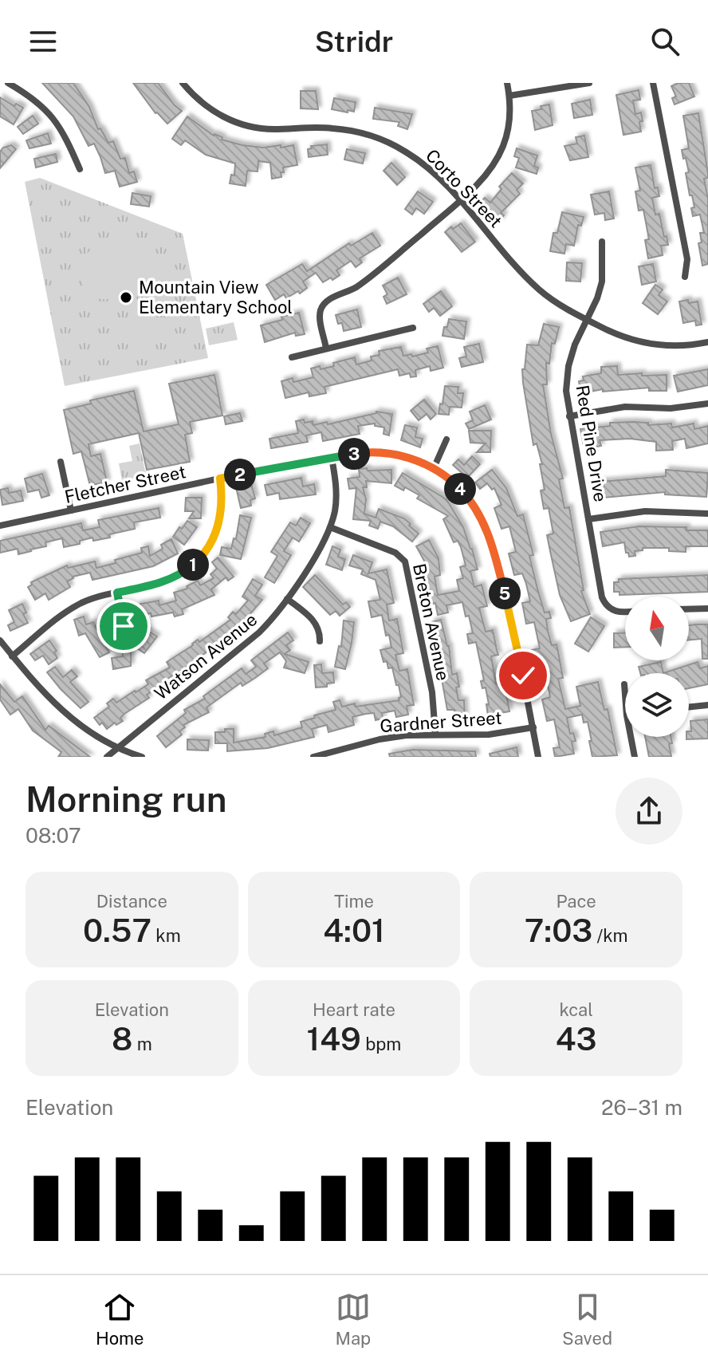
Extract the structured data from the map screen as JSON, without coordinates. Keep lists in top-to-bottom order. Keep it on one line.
{"streets":{"street":["Corto Street","Red Pine Drive","Fletcher Street","Breton Avenue","Watson Avenue","Gardner Street"]},"crossings":[["Corto Street","Red Pine Drive"],["Fletcher Street","Watson Avenue"],["Fletcher Street","Gardner Street"],["Breton Avenue","Watson Avenue"],["Breton Avenue","Gardner Street"]],"places":["Mountain View Elementary School"],"north":"top","page":{"header":"Stridr","pins":["3","2","4","1","5"],"heading":["Morning run","08:07"],"stats":[["Distance","0.57 km"],["Time","4:01"],["Pace","7:03 /km"],["Elevation","8 m"],["Heart rate","149 bpm"],["kcal","43"]],"chart":["Elevation","26–31 m"],"tabs":["Home","Map","Saved"]}}
